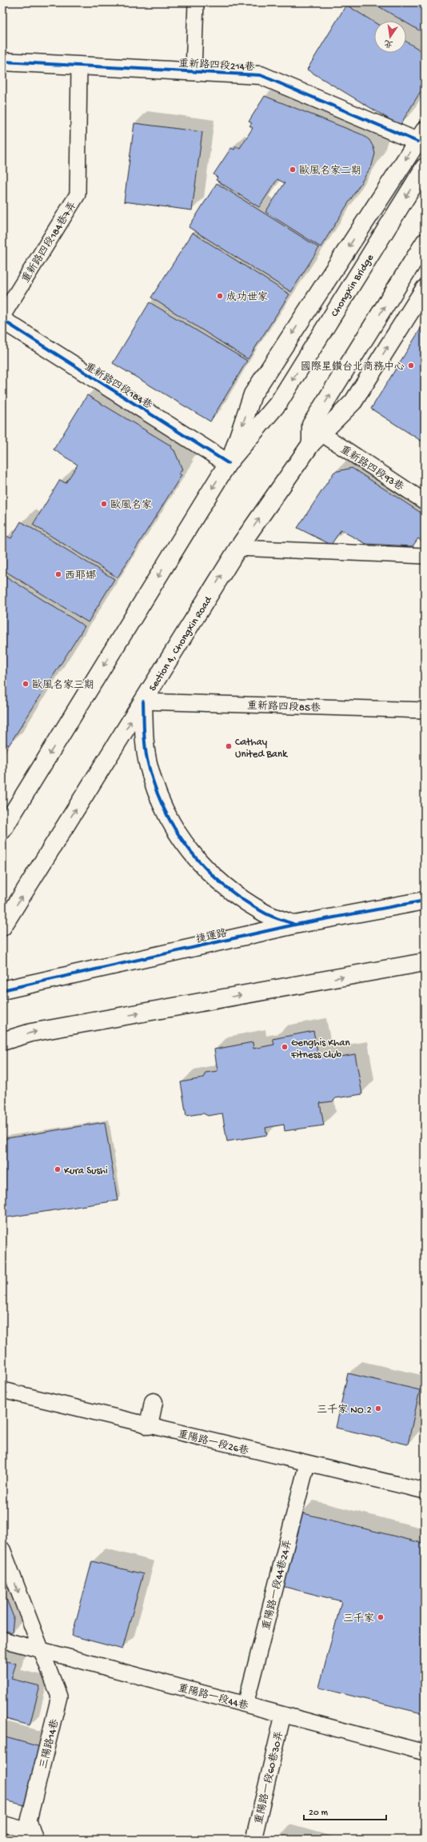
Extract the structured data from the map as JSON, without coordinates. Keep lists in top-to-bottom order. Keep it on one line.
{"streets":{"main road":["重新路四段214巷","Chongxin Bridge","重新路四段184巷","Section 4, Chongxin Road","捷運路"],"lane":["重新路四段184巷7弄","重新路四段93巷","重新路四段85巷","重陽路一段26巷","重陽路一段44巷24弄","重陽路一段44巷","三陽路14巷","重陽路一段60巷30弄"]},"crossings":[["重新路四段214巷","重新路四段184巷7弄"],["Chongxin Bridge","重新路四段184巷"],["重新路四段93巷","Section 4, Chongxin Road"],["Section 4, Chongxin Road","重新路四段85巷"],["重陽路一段26巷","重陽路一段44巷24弄"],["重陽路一段44巷24弄","重陽路一段44巷"],["重陽路一段44巷","三陽路14巷"],["重陽路一段44巷","重陽路一段60巷30弄"]],"places":["歐風名家二期","成功世家","國際星鑽台北商務中心","歐風名家","西耶娜","歐風名家三期","Cathay United Bank","Genghis Khan Fitness Club","Kura Sushi","三千家 NO.2","三千家"],"scale_bar":"20 m","north":"bottom"}
